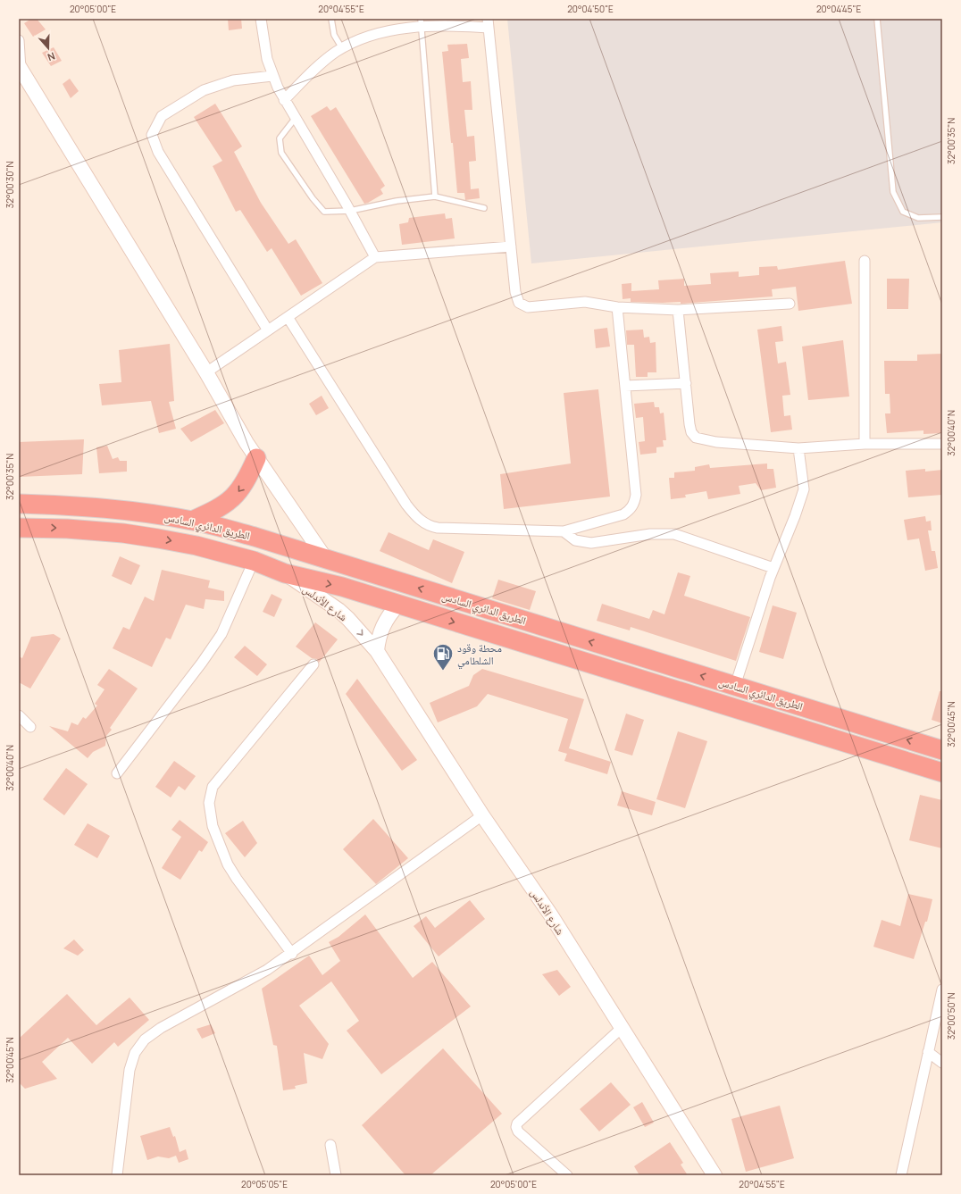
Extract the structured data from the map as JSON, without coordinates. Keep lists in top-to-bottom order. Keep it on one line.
{"streets":{"highway":["الطريق الدائري السادس"],"main road":["شارع الأندلس"]},"crossings":[["الطريق الدائري السادس","شارع الأندلس"]],"places":{"fuel station":["محطة وقود الشلطامي"]},"north":"bottom","coordinates":["20°05'00\"E","20°04'55\"E","20°04'50\"E","20°04'45\"E","32°00'35\"N","32°00'30\"N","32°00'40\"N","32°00'45\"N","32°00'50\"N","20°05'05\"E"]}
